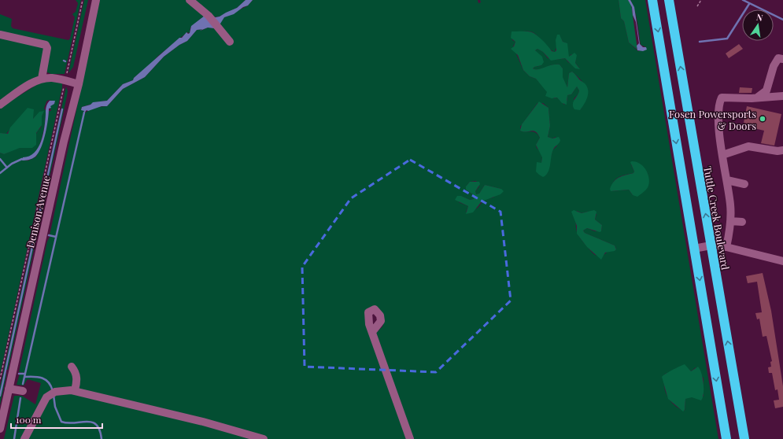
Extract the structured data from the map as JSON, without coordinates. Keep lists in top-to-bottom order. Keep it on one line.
{"streets":{"highway":["Tuttle Creek Boulevard"],"street":["Denison Avenue"]},"places":["Fosen Powersports & Doors"],"scale_bar":"100 m","north":"top"}
